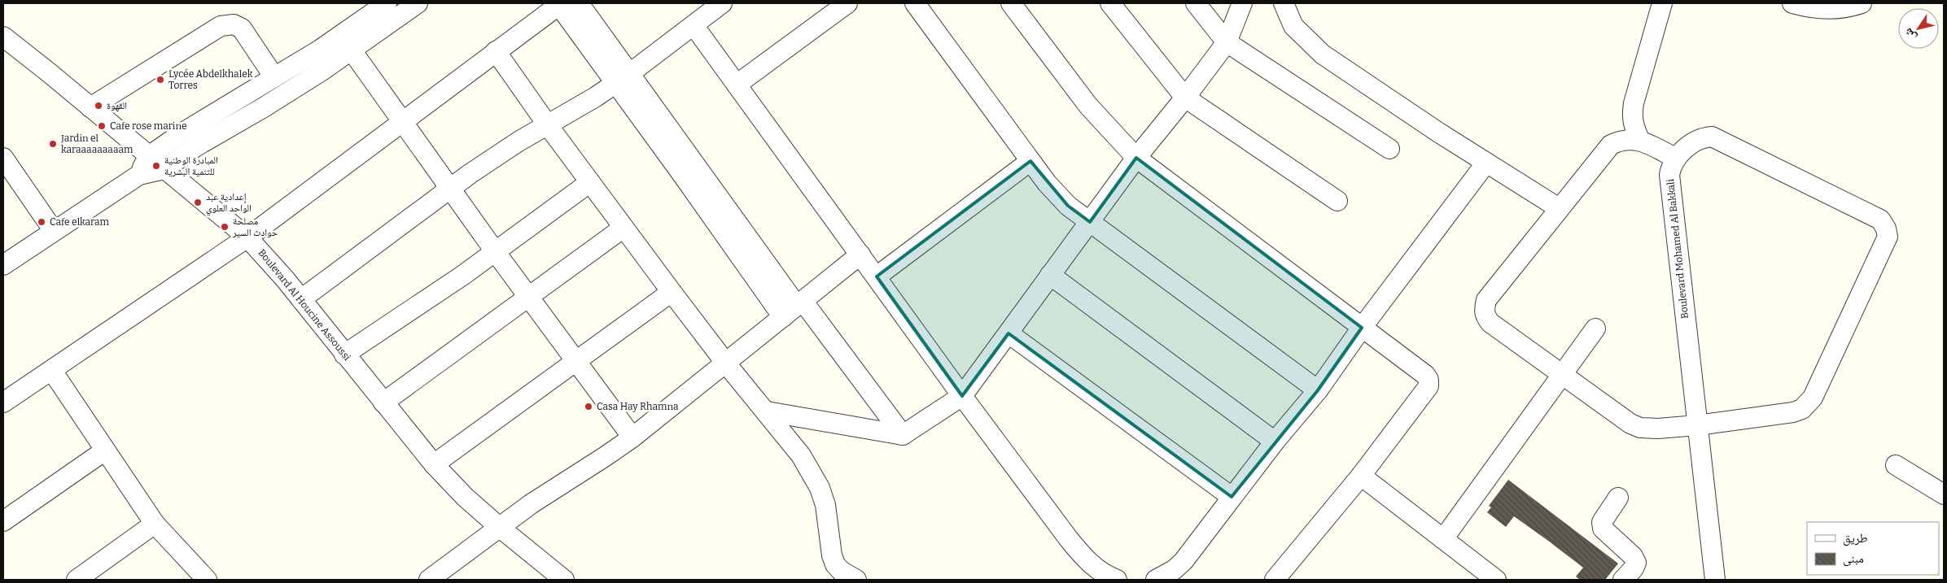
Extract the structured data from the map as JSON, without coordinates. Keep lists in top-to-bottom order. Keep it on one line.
{"streets":{"street":["Boulevard Mohamed Al Bakkali","Boulevard Al Houcine Assoussi"]},"places":["Lycée Abdelkhalek Torres","القهوة","Cafe rose marine","Jardin el karaaaaaaaaam","المبادرة الوطنية للتنمية البشرية","إعدادية عبد الواحد العلوي","Cafe elkaram","مصلحة حوادث السير","Casa Hay Rhamna"],"legend":["طريق","مبنى"],"north":"bottom left"}
